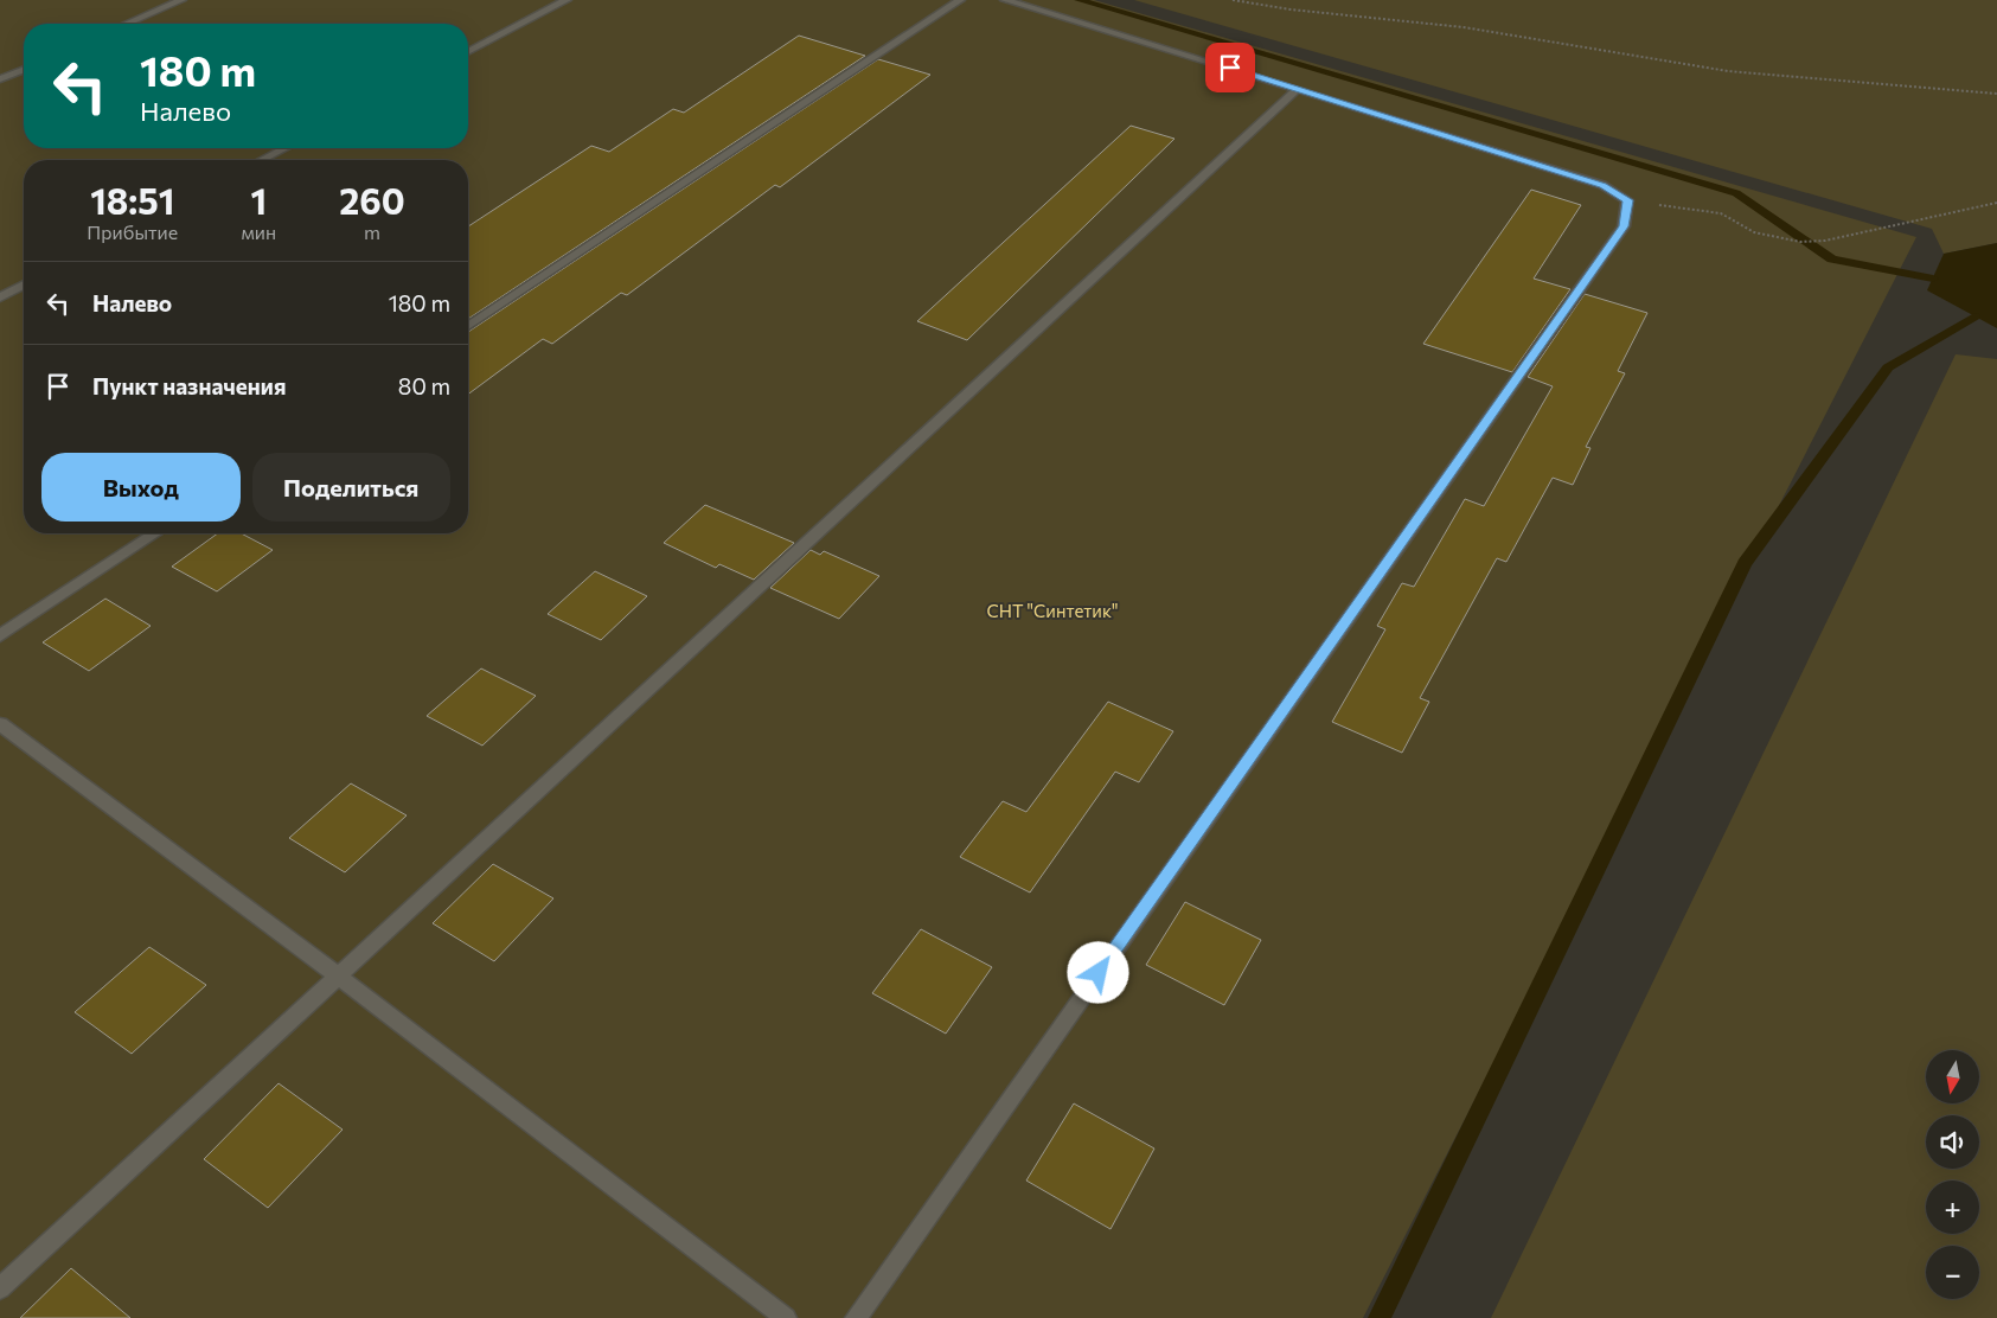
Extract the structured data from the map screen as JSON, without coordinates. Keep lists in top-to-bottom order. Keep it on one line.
{"parks":["СНТ \"Синтетик\""],"north":"bottom","page":{"turn":["180 m","Налево"],"eta":["18:51","Прибытие","1","мин","260","m"],"list":[{"name":"Налево","value":"180 m"},{"name":"Пункт назначения","value":"80 m"}],"buttons":["Выход","Поделиться"],"map_buttons":["+","−"]}}
